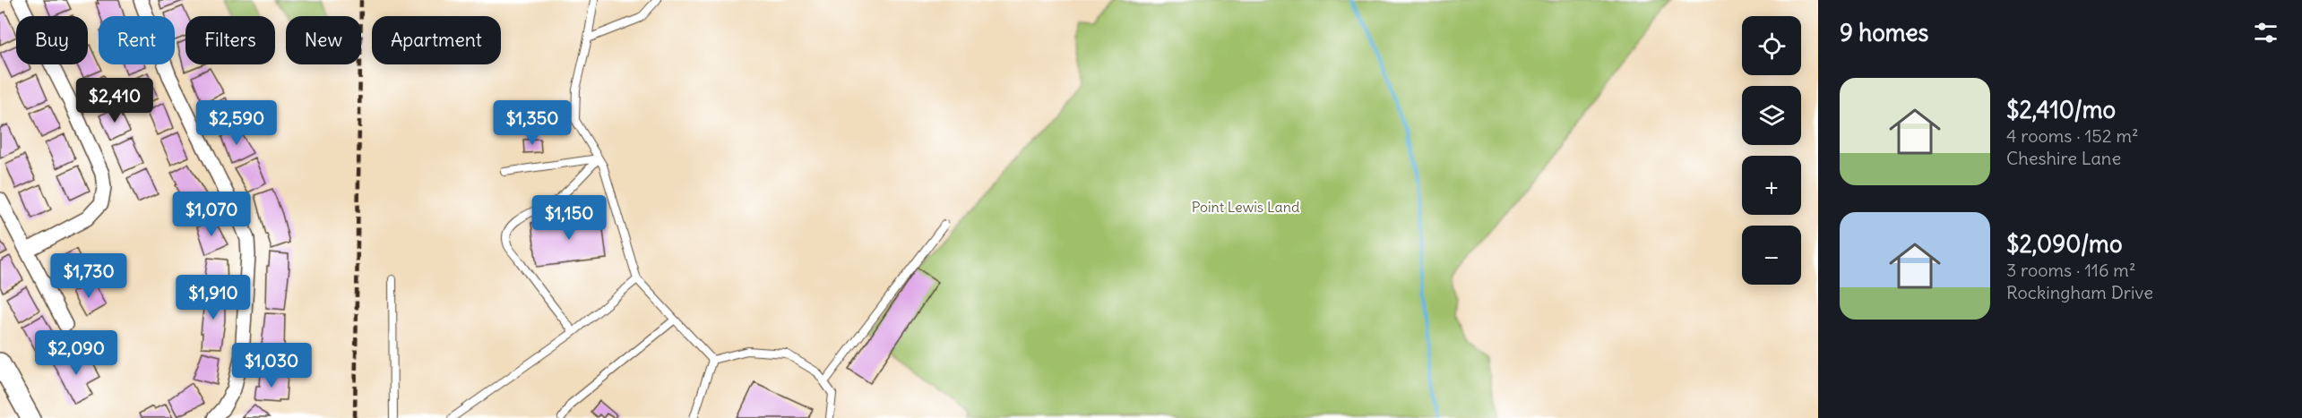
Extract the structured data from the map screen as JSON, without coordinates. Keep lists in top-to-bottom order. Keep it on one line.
{"parks":["Point Lewis Land"],"page":{"heading":"9 homes","map_buttons":["+","−"],"chip":["Buy","Rent","Filters","New","Apartment"],"list":[{"name":"$2,410/mo","note":"4 rooms · 152 m² · Cheshire Lane"},{"name":"$2,090/mo","note":"3 rooms · 116 m² · Rockingham Drive"}],"price":["$2,410","$2,590","$1,350","$1,070","$1,150","$1,730","$1,910","$2,090","$1,030"]}}
